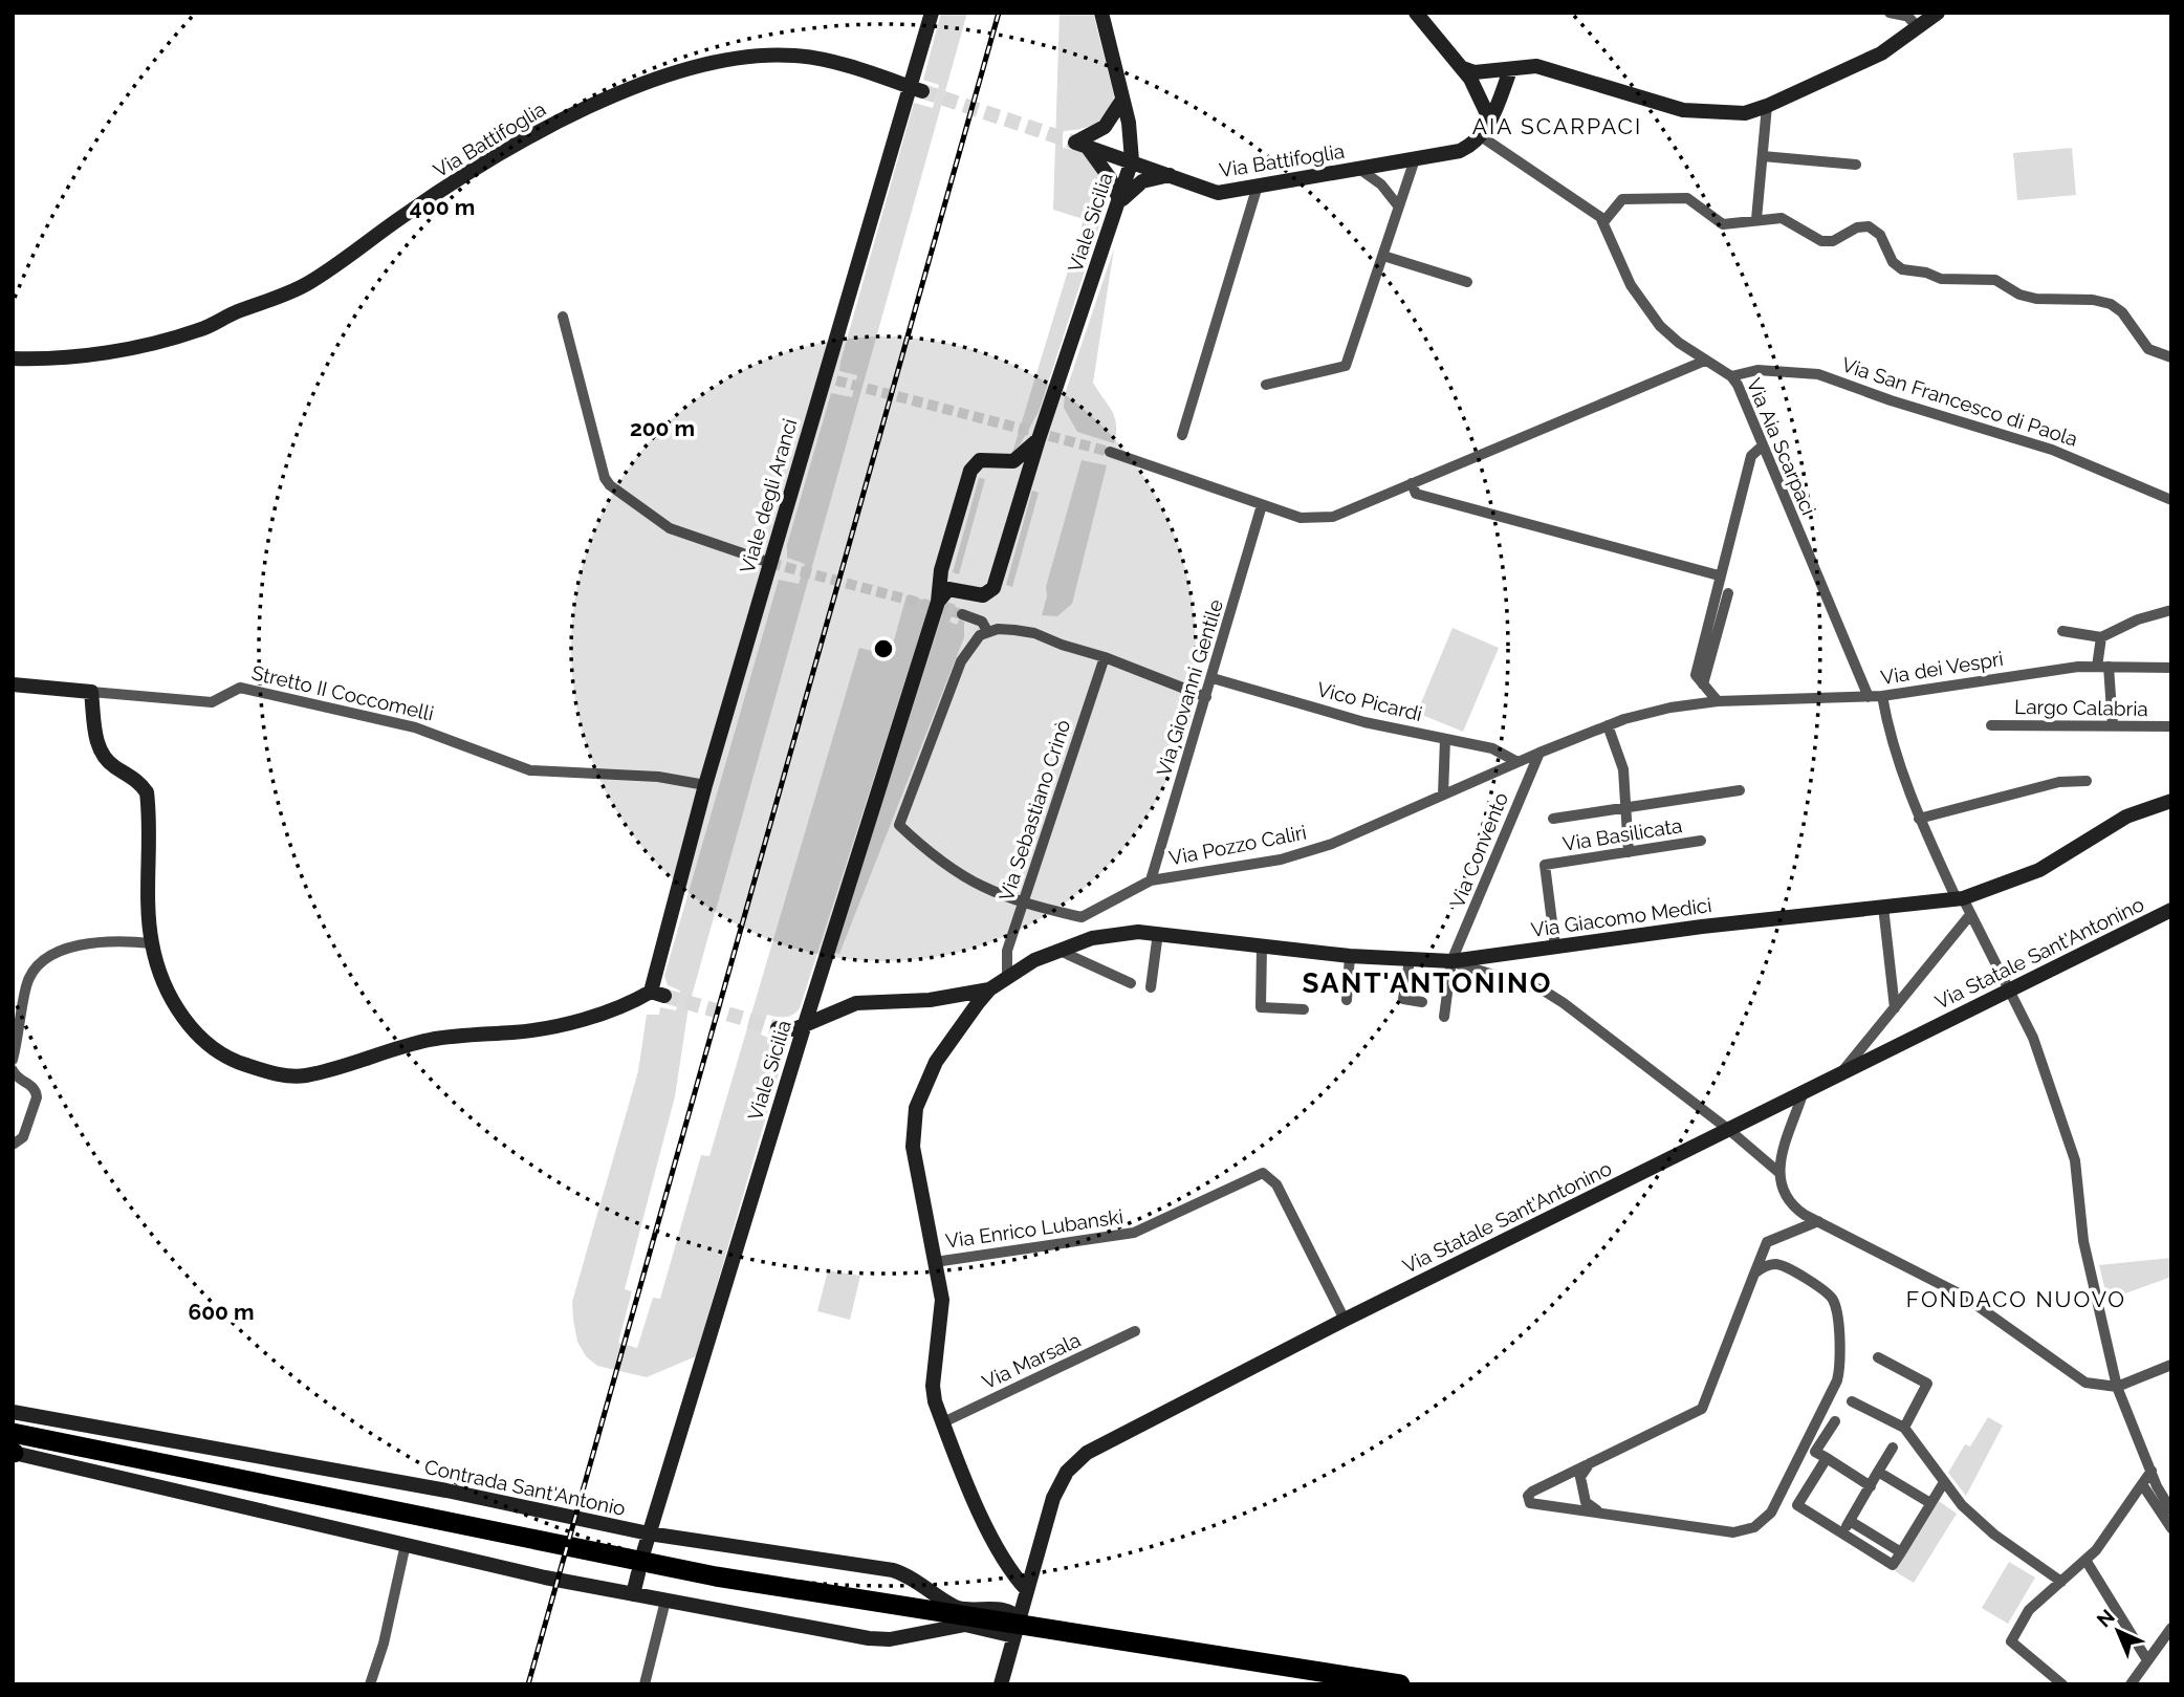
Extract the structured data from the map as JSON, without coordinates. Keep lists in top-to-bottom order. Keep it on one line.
{"streets":{"street":["Via Battifoglia","Viale Sicilia","Via San Francesco di Paola","Via Aia Scarpaci","Viale degli Aranci","Via dei Vespri","Via Giovanni Gentile","Stretto II Coccomelli","Vico Picardi","Largo Calabria","Via Sebastiano Crinò","Via Basilicata","Via Pozzo Caliri","Via Convento","Via Giacomo Medici","Via Statale Sant'Antonino","Via Enrico Lubanski","Via Marsala","Contrada Sant'Antonio"]},"crossings":[["Via Battifoglia","Viale Sicilia"],["Via Battifoglia","Viale degli Aranci"],["Viale Sicilia","Contrada Sant'Antonio"],["Via San Francesco di Paola","Via Aia Scarpaci"],["Via Aia Scarpaci","Via dei Vespri"],["Viale degli Aranci","Stretto II Coccomelli"],["Via dei Vespri","Via Pozzo Caliri"],["Via Giovanni Gentile","Vico Picardi"],["Via Giovanni Gentile","Via Pozzo Caliri"],["Vico Picardi","Via Pozzo Caliri"],["Via Sebastiano Crinò","Via Giacomo Medici"],["Via Basilicata","Via Giacomo Medici"],["Via Pozzo Caliri","Via Convento"],["Via Convento","Via Giacomo Medici"],["Via Giacomo Medici","Via Statale Sant'Antonino"],["Via Giacomo Medici","Via Enrico Lubanski"],["Via Giacomo Medici","Via Marsala"],["Via Statale Sant'Antonino","Via Enrico Lubanski"],["Via Statale Sant'Antonino","Contrada Sant'Antonio"]],"districts":["AIA SCARPACI","SANT'ANTONINO","FONDACO NUOVO"],"north":"top left","rings":["400 m","200 m","600 m"]}
